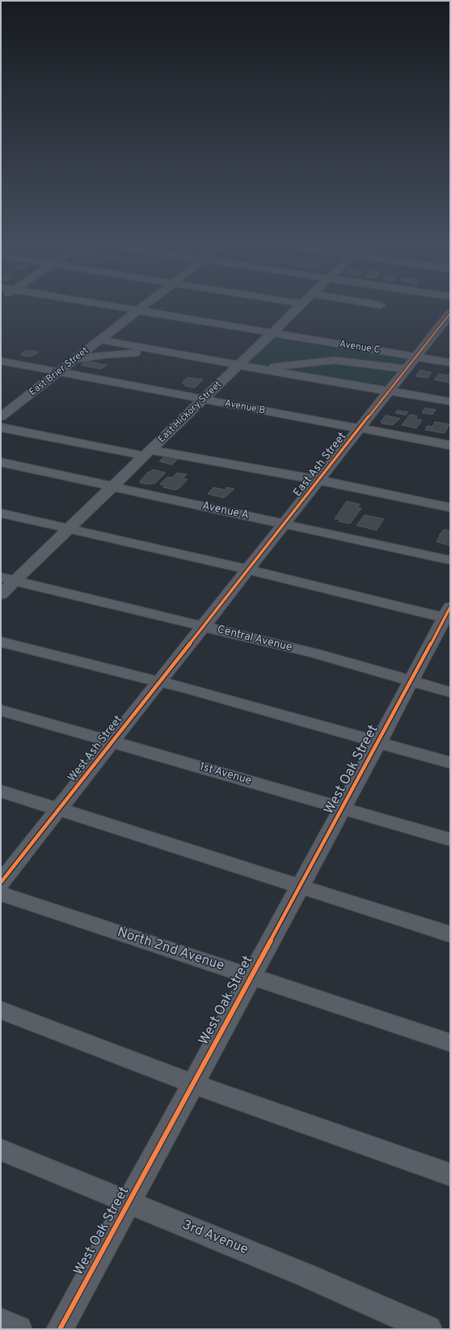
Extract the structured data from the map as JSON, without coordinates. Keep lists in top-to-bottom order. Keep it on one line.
{"streets":{"street":["Avenue C","East Brier Street","Avenue B","East Hickory Street","East Ash Street","Avenue A","Central Avenue","West Ash Street","West Oak Street","1st Avenue","North 2nd Avenue","3rd Avenue"]},"crossings":[["Avenue C","East Brier Street"],["Avenue C","East Hickory Street"],["Avenue C","East Ash Street"],["East Brier Street","Avenue B"],["Avenue B","East Hickory Street"],["Avenue B","East Ash Street"],["East Hickory Street","Avenue A"],["East Hickory Street","Central Avenue"],["East Ash Street","Avenue A"],["East Ash Street","Central Avenue"],["East Ash Street","West Ash Street"],["Central Avenue","West Ash Street"],["Central Avenue","West Oak Street"],["West Ash Street","1st Avenue"],["West Oak Street","1st Avenue"],["West Oak Street","North 2nd Avenue"],["West Oak Street","3rd Avenue"]]}
